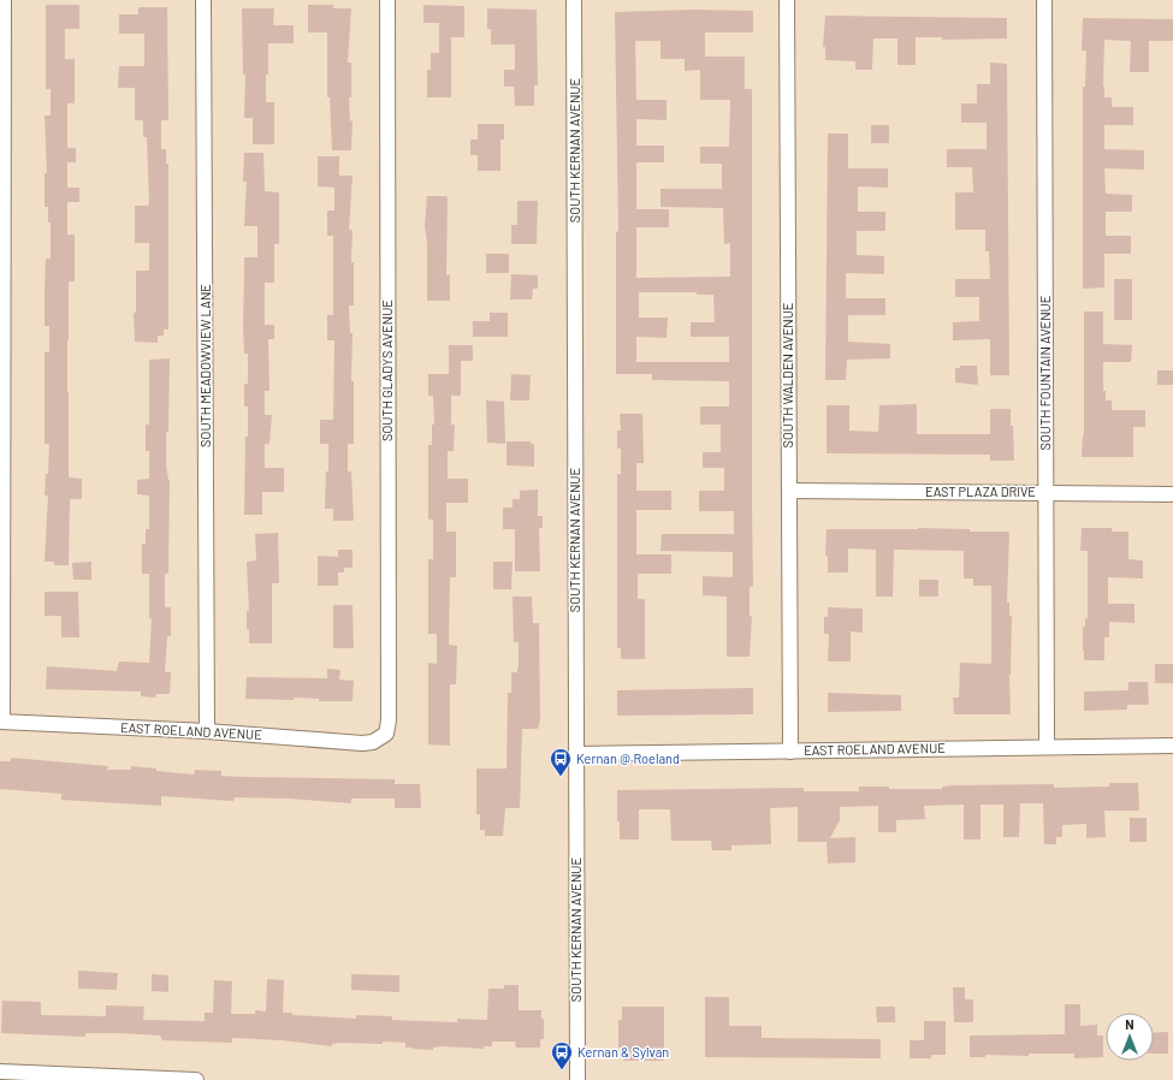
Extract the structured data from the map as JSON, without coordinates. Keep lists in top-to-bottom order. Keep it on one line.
{"streets":{"street":["SOUTH KERNAN AVENUE","SOUTH MEADOWVIEW LANE","SOUTH GLADYS AVENUE","SOUTH FOUNTAIN AVENUE","SOUTH WALDEN AVENUE","EAST PLAZA DRIVE","EAST ROELAND AVENUE"]},"crossings":[["SOUTH KERNAN AVENUE","EAST ROELAND AVENUE"],["SOUTH MEADOWVIEW LANE","EAST ROELAND AVENUE"],["SOUTH GLADYS AVENUE","EAST ROELAND AVENUE"],["SOUTH FOUNTAIN AVENUE","EAST PLAZA DRIVE"],["SOUTH FOUNTAIN AVENUE","EAST ROELAND AVENUE"],["SOUTH WALDEN AVENUE","EAST PLAZA DRIVE"],["SOUTH WALDEN AVENUE","EAST ROELAND AVENUE"]],"places":{"bus stop":["Kernan @ Roeland","Kernan & Sylvan"]},"north":"top"}
